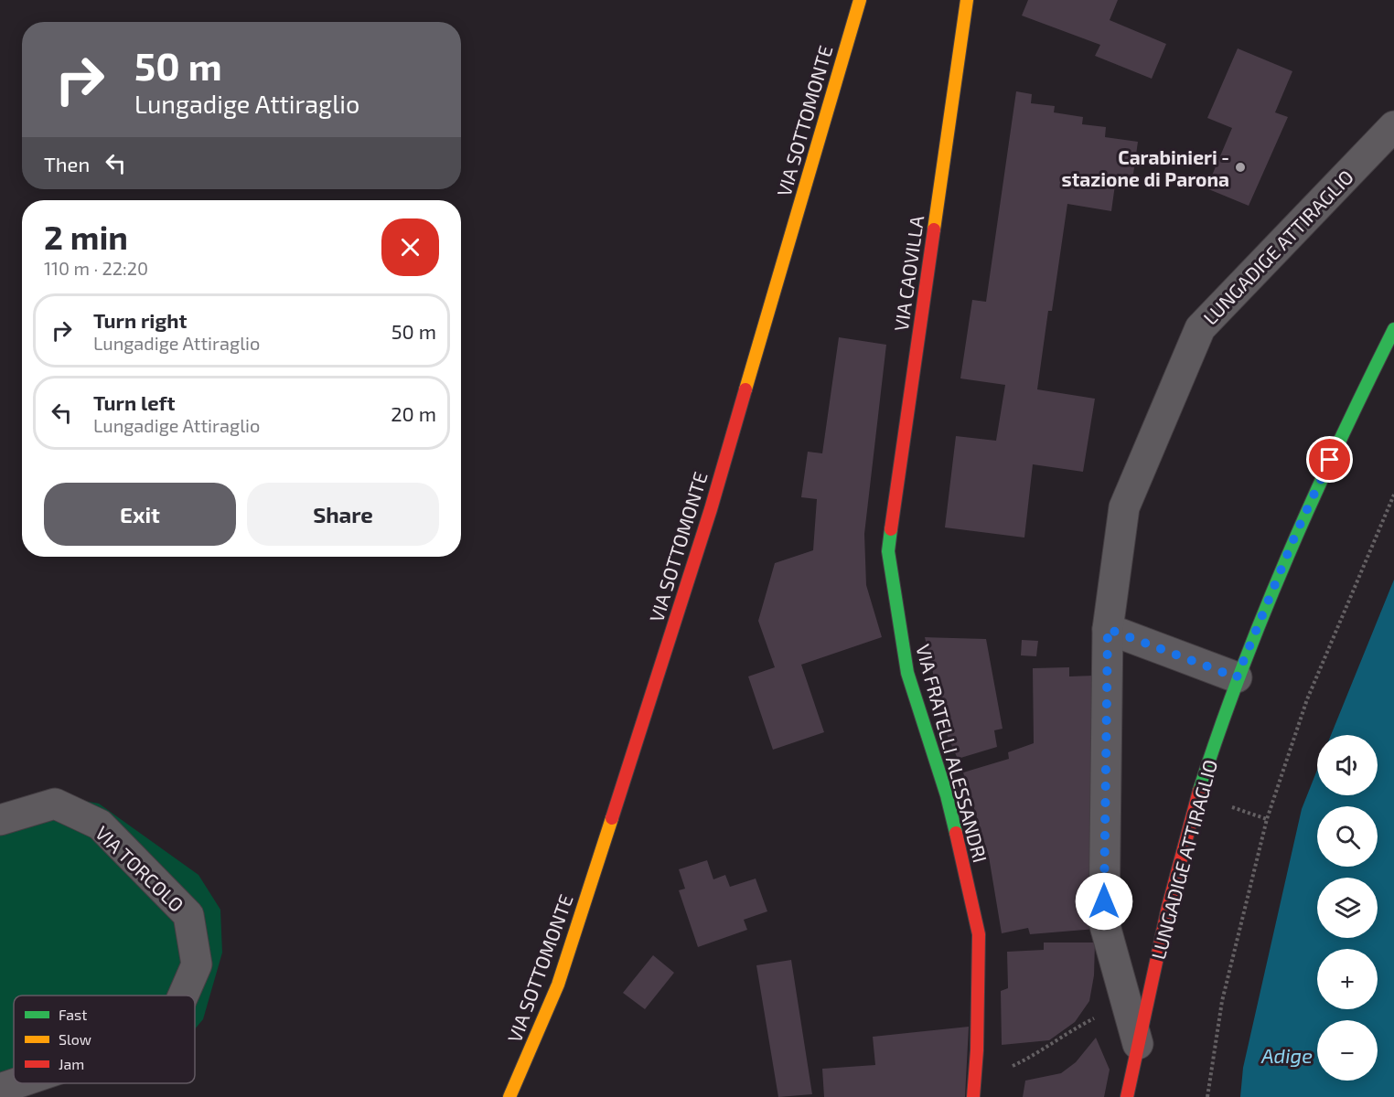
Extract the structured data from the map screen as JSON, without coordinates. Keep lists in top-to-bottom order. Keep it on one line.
{"streets":{"main road":["VIA SOTTOMONTE","LUNGADIGE ATTIRAGLIO","VIA CAOVILLA","VIA FRATELLI ALESSANDRI"],"street":["VIA TORCOLO"]},"crossings":[["VIA CAOVILLA","VIA FRATELLI ALESSANDRI"]],"water":["Adige"],"places":["Carabinieri - stazione di Parona"],"legend":["Fast","Slow","Jam"],"page":{"turn":["50 m","Lungadige Attiraglio"],"then":"Then","heading":["2 min","110 m · 22:20"],"list":[{"name":"Turn right","note":"Lungadige Attiraglio","value":"50 m"},{"name":"Turn left","note":"Lungadige Attiraglio","value":"20 m"}],"buttons":["Exit","Share"],"map_buttons":["+","−"]}}
